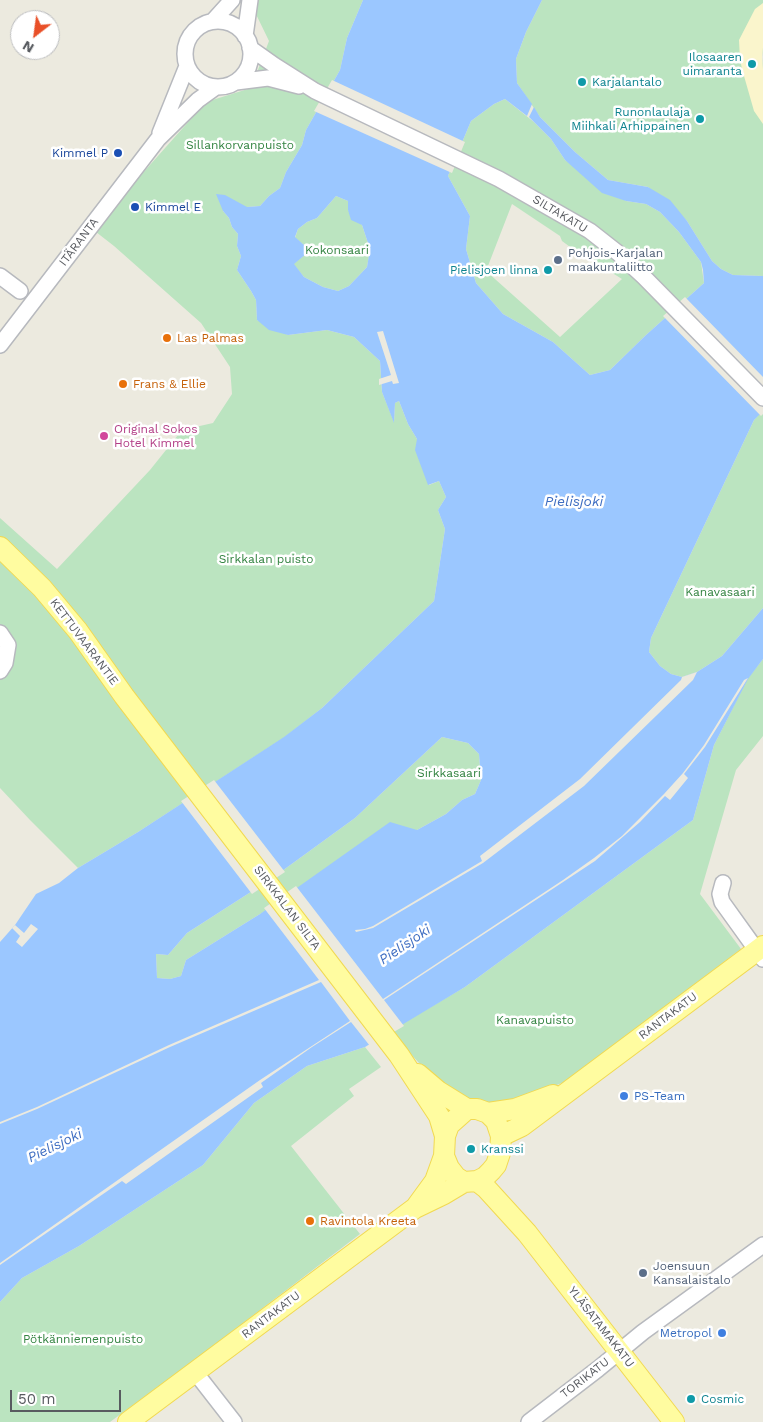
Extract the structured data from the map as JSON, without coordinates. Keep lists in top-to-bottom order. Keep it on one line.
{"streets":{"main road":["KETTUVAARANTIE","SIRKKALAN SILTA","RANTAKATU","YLÄSATAMAKATU"],"street":["SILTAKATU","ITÄRANTA","TORIKATU"]},"crossings":[["SILTAKATU","ITÄRANTA"],["KETTUVAARANTIE","SIRKKALAN SILTA"],["RANTAKATU","YLÄSATAMAKATU"],["YLÄSATAMAKATU","TORIKATU"]],"water":["Pielisjoki"],"parks":["Sillankorvanpuisto","Kokonsaari","Sirkkalan puisto","Kanavasaari","Sirkkasaari","Kanavapuisto","Pötkänniemenpuisto"],"places":["Ilosaaren uimaranta","Karjalantalo","Runonlaulaja Miihkali Arhippainen","Kimmel P","Kimmel E","Pohjois-Karjalan maakuntaliitto","Pielisjoen linna","Las Palmas","Frans & Ellie","Original Sokos Hotel Kimmel","PS-Team","Kranssi","Ravintola Kreeta","Joensuun Kansalaistalo","Metropol","Cosmic"],"scale_bar":"50 m","north":"bottom left"}
